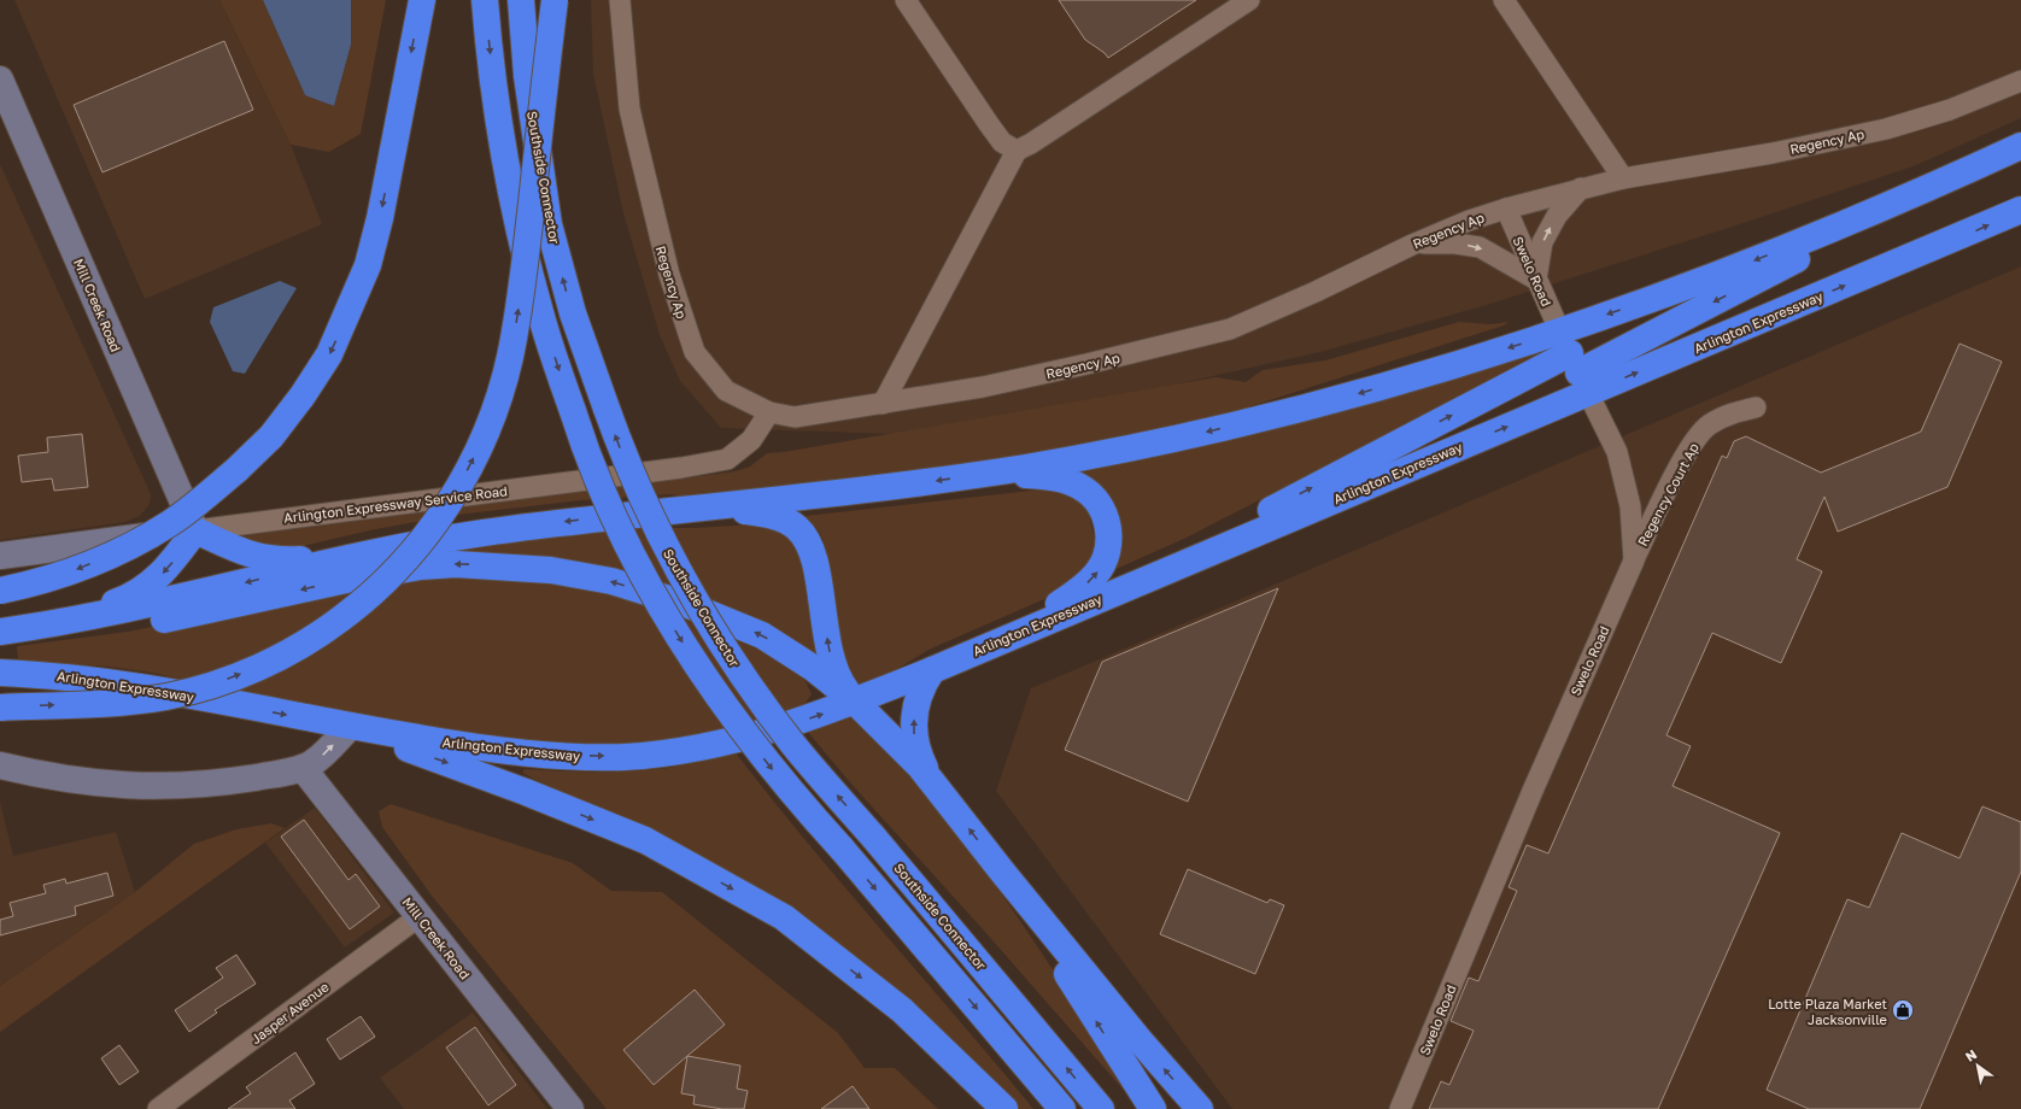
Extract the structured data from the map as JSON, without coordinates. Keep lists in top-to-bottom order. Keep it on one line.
{"streets":{"highway":["Southside Connector","Arlington Expressway"],"street":["Regency Ap","Swelo Road","Mill Creek Road","Regency Court Ap","Arlington Expressway Service Road","Jasper Avenue"]},"crossings":[["Regency Ap","Swelo Road"],["Regency Ap","Arlington Expressway Service Road"],["Swelo Road","Arlington Expressway"],["Swelo Road","Regency Court Ap"],["Mill Creek Road","Arlington Expressway Service Road"],["Mill Creek Road","Jasper Avenue"]],"places":{"shop":["Lotte Plaza Market Jacksonville"]},"north":"top left"}
